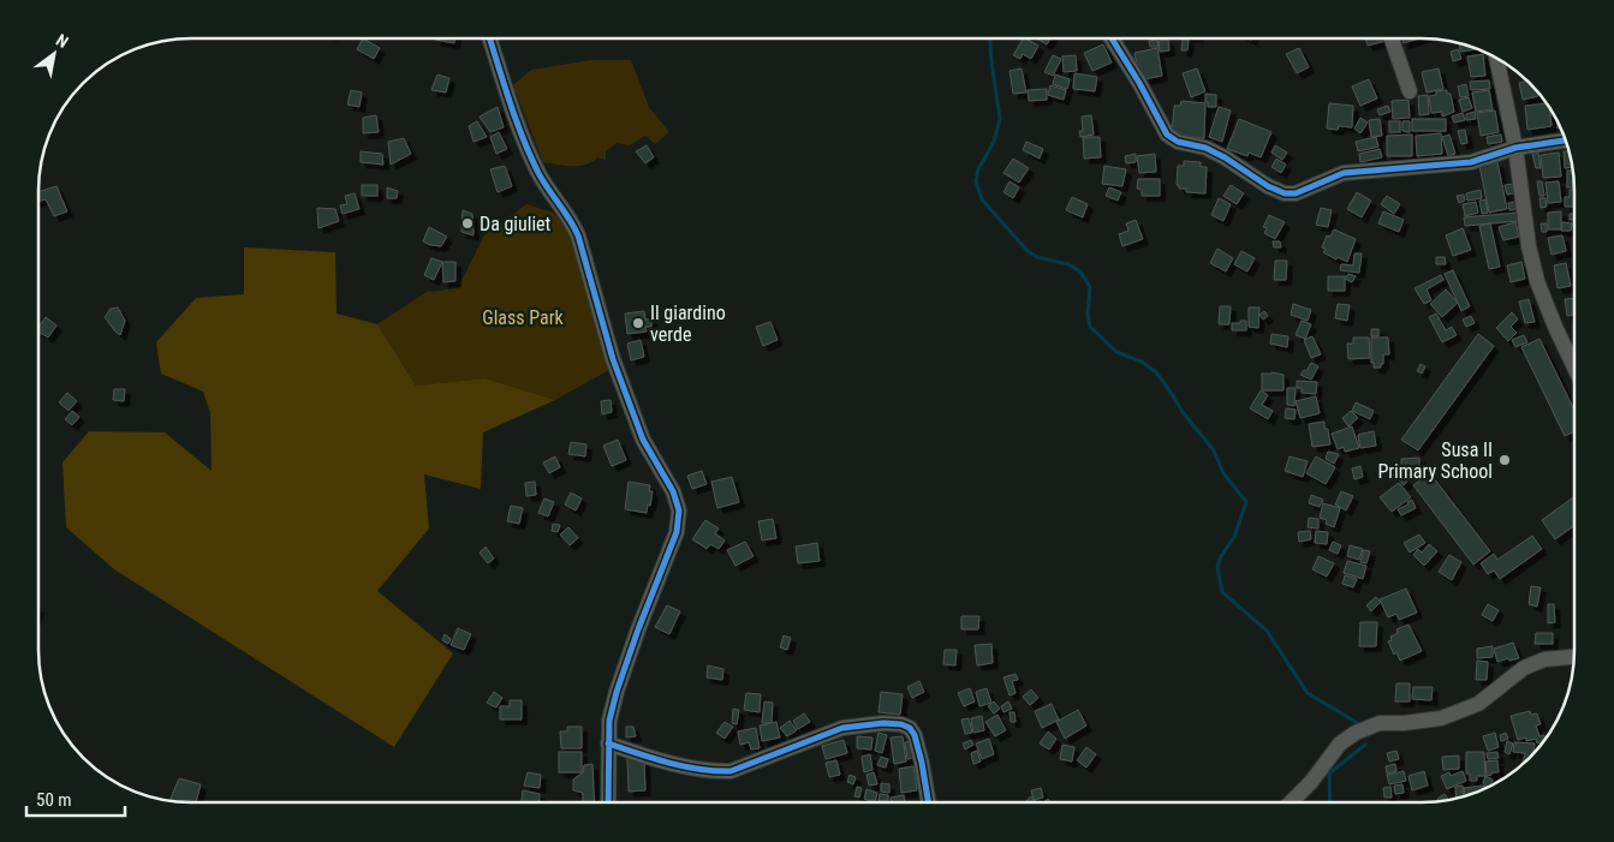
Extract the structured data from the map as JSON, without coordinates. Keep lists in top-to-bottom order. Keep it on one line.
{"parks":["Glass Park"],"places":["Da giuliet","Il giardino verde","Susa II Primary School"],"scale_bar":"50 m","north":"top right"}
